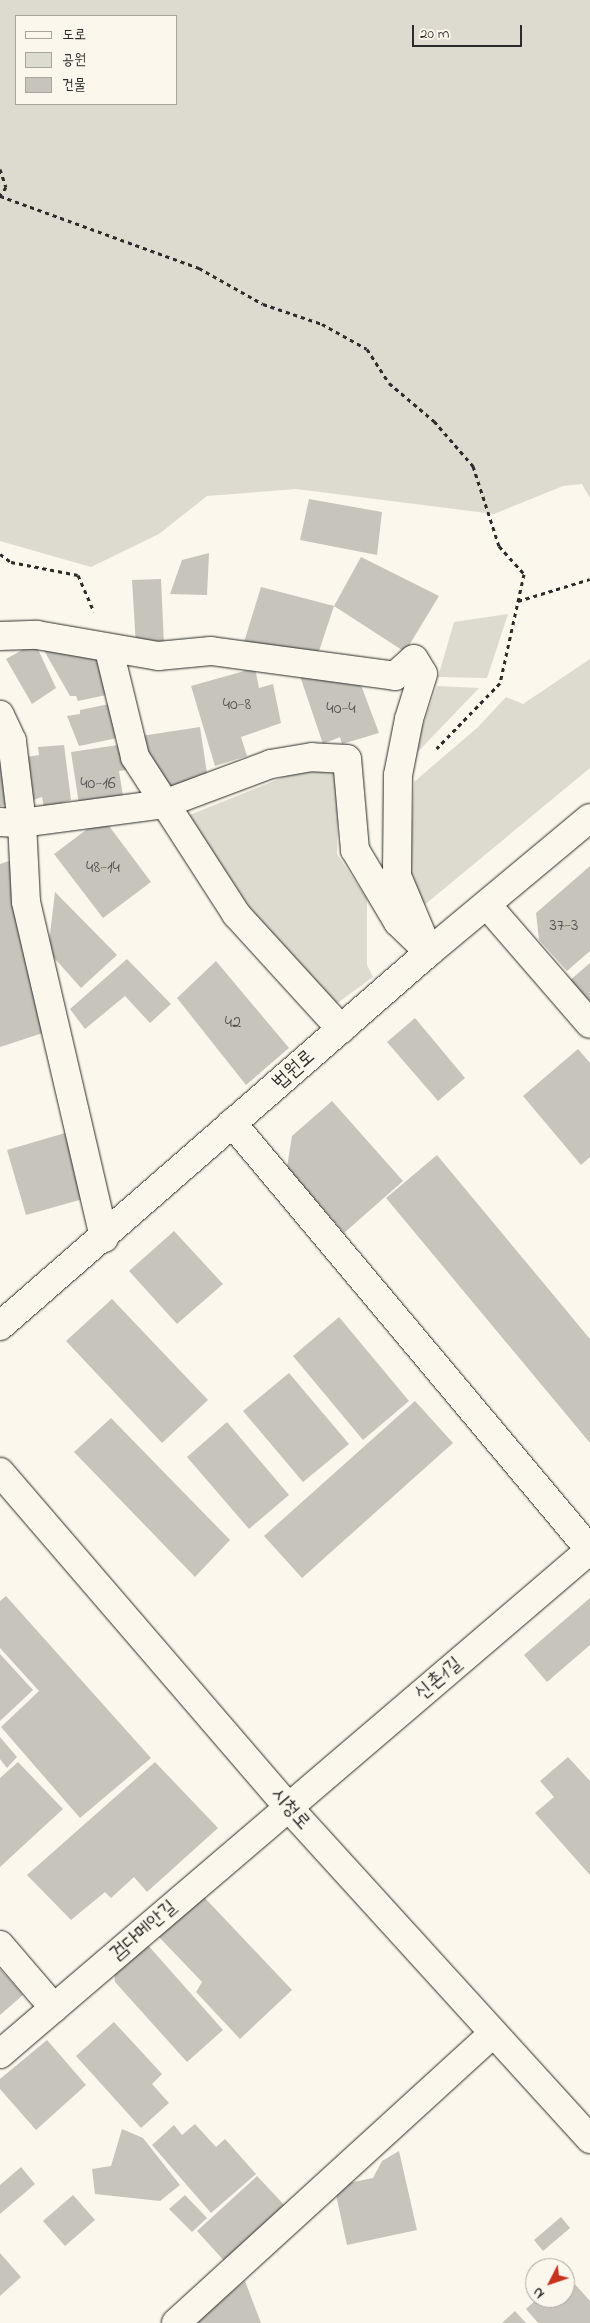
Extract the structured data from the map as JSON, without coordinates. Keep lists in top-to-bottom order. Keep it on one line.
{"streets":{"street":["법원로","신촌1길","시청로","검다메안길"]},"crossings":[["신촌1길","시청로"],["신촌1길","검다메안길"],["시청로","검다메안길"]],"house_numbers":["40-8","40-4","40-16","48-14","37-3","42"],"legend":["도로","공원","건물"],"scale_bar":"20 m","north":"bottom left"}
